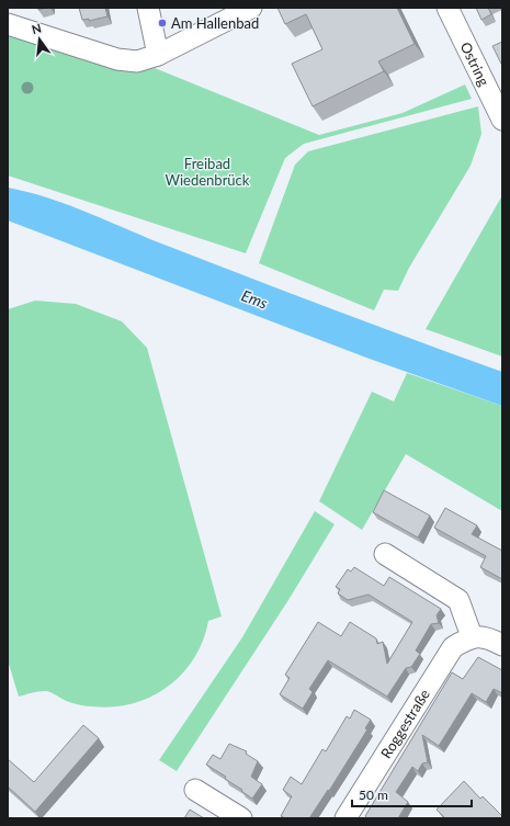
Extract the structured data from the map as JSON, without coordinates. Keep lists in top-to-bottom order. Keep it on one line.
{"streets":{"street":["Ostring","Roggestraße"]},"water":["Ems"],"parks":["Freibad Wiedenbrück"],"places":["Am Hallenbad"],"scale_bar":"50 m","north":"top"}
